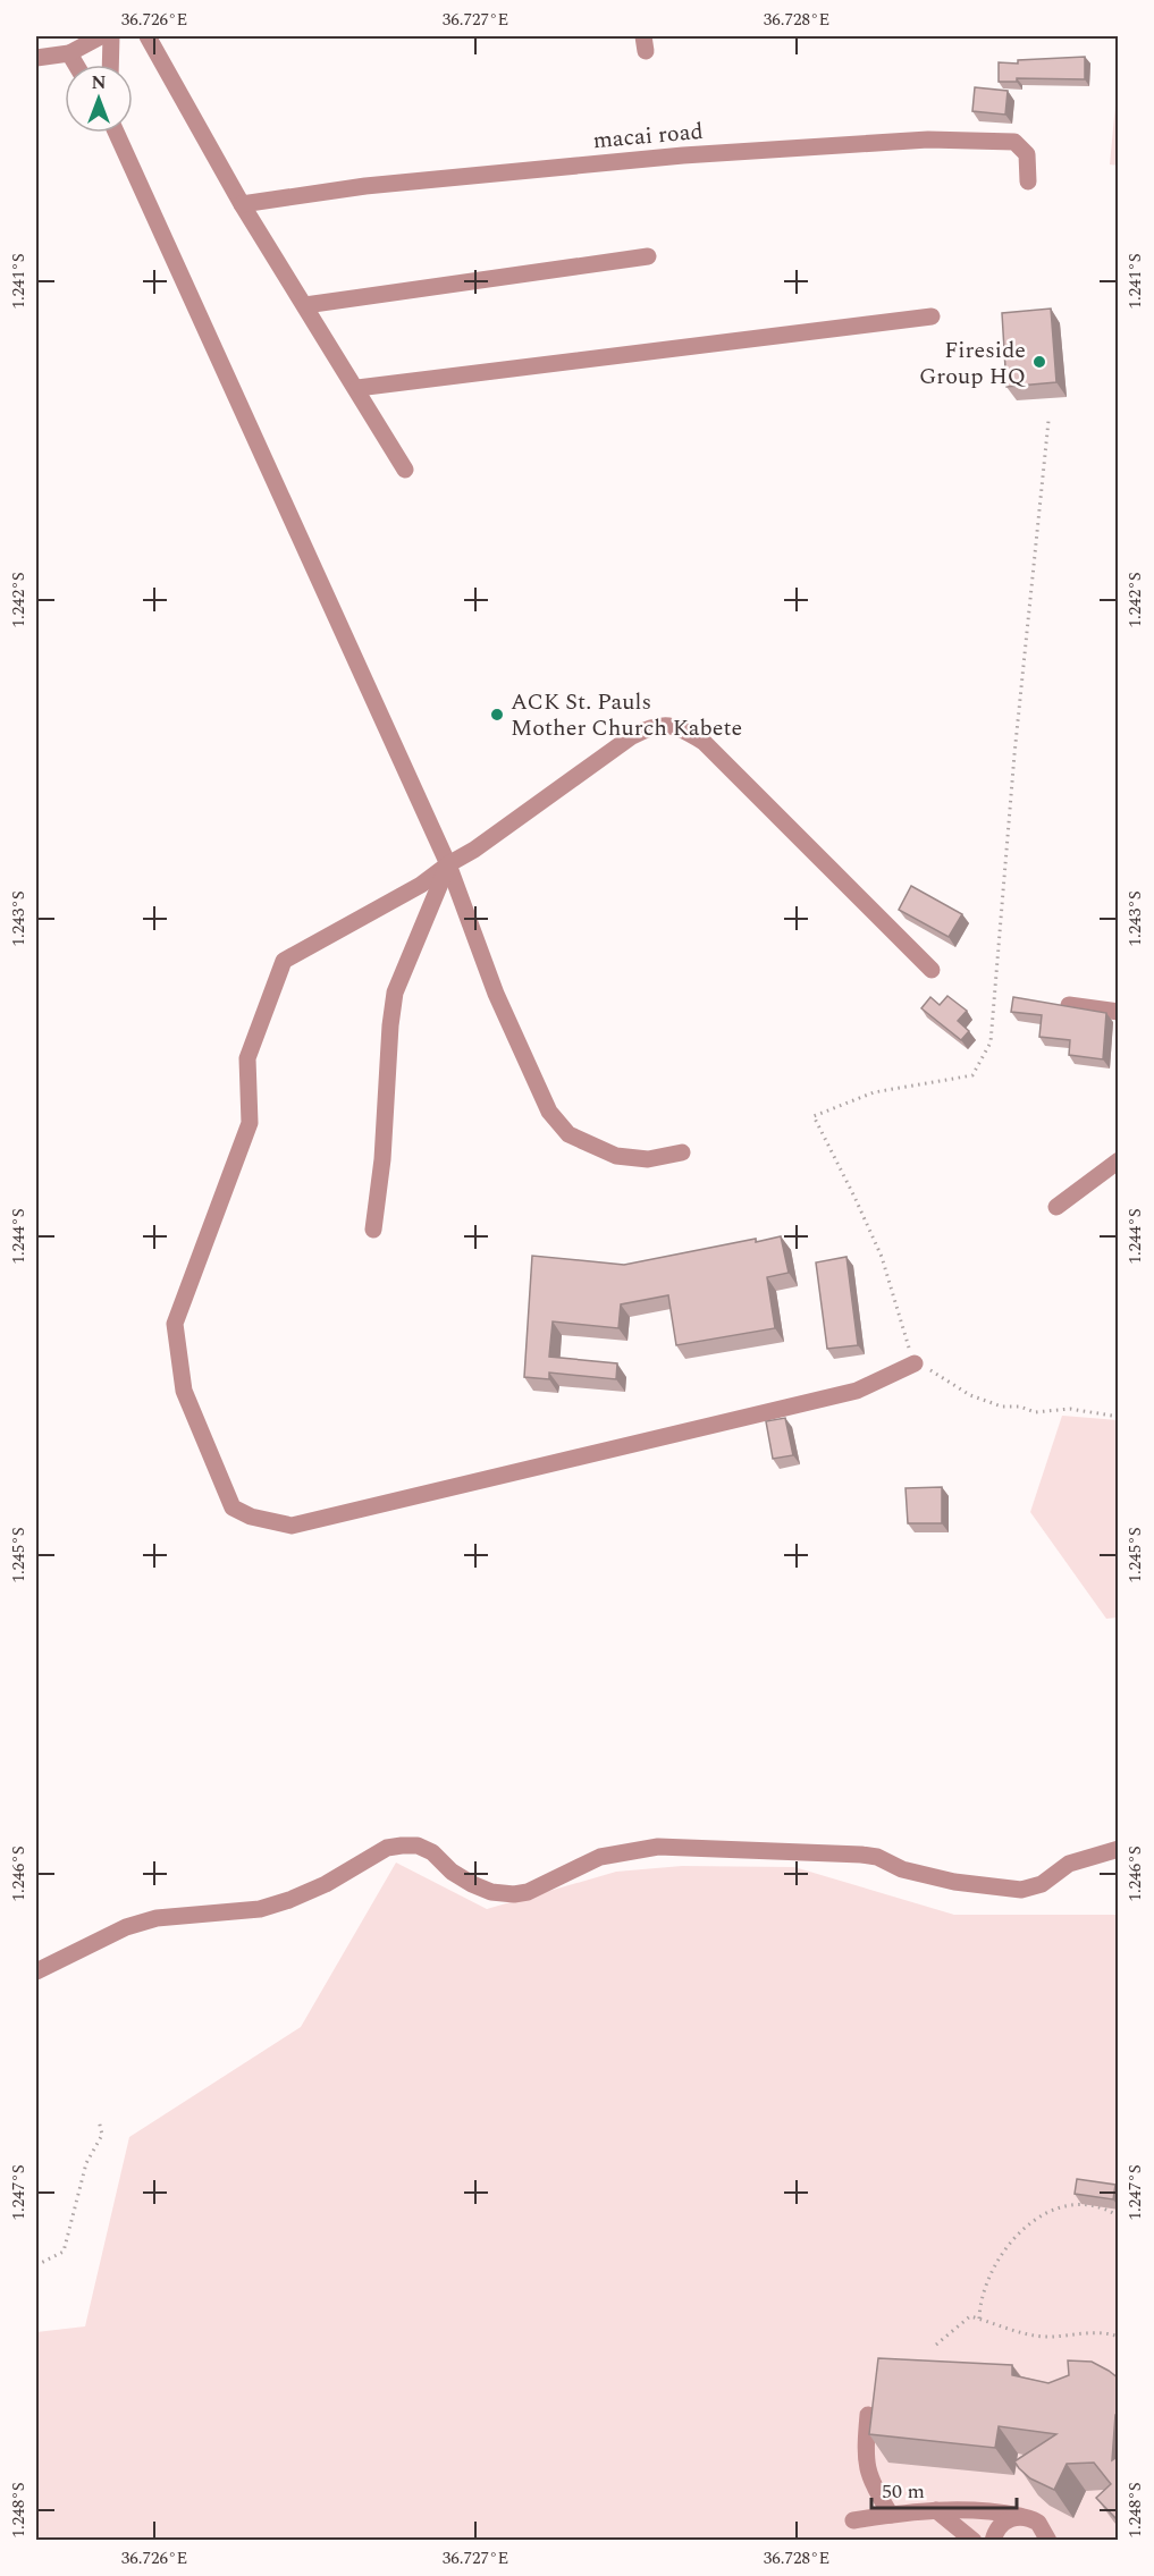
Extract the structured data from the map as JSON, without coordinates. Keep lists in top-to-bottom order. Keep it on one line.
{"streets":{"street":["macai road"]},"places":["Fireside Group HQ","ACK St. Pauls Mother Church Kabete"],"scale_bar":"50 m","north":"top","coordinates":["36.726°E","36.727°E","36.728°E","1.241°S","1.242°S","1.243°S","1.244°S","1.245°S","1.246°S","1.247°S","1.248°S"]}
